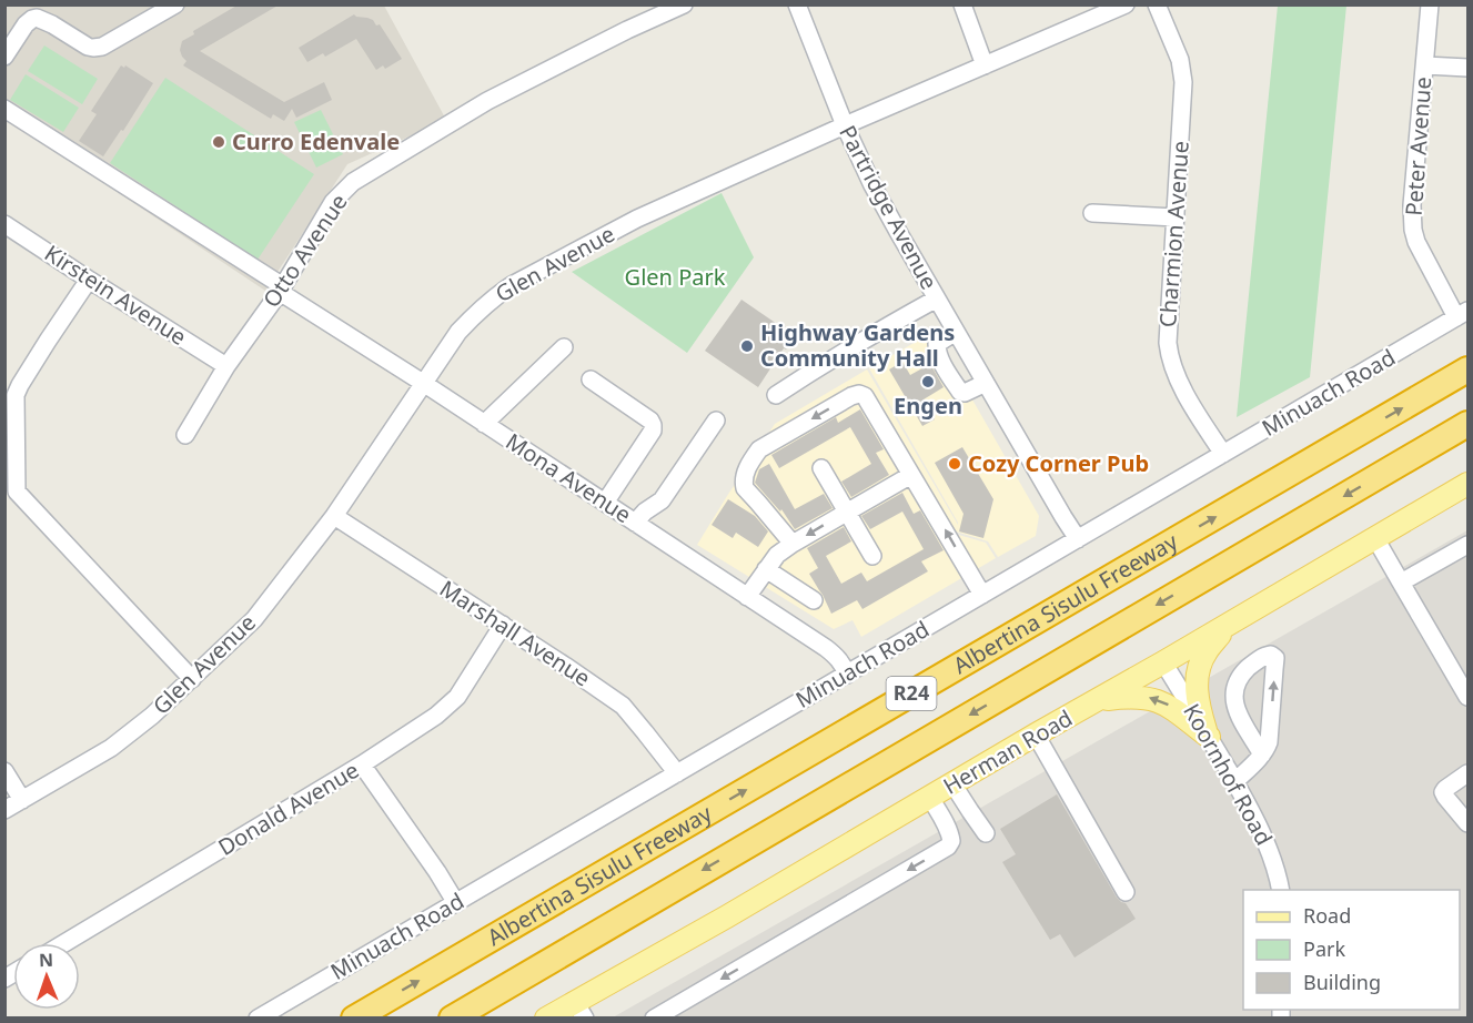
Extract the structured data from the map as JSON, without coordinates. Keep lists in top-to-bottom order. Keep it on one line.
{"streets":{"highway":["Albertina Sisulu Freeway","R24"],"main road":["Herman Road"],"street":["Peter Avenue","Partridge Avenue","Charmion Avenue","Otto Avenue","Glen Avenue","Kirstein Avenue","Minuach Road","Mona Avenue","Marshall Avenue","Koornhof Road","Donald Avenue"]},"crossings":[["Peter Avenue","Minuach Road"],["Partridge Avenue","Glen Avenue"],["Partridge Avenue","Minuach Road"],["Charmion Avenue","Minuach Road"],["Otto Avenue","Kirstein Avenue"],["Otto Avenue","Mona Avenue"],["Glen Avenue","Mona Avenue"],["Glen Avenue","Marshall Avenue"],["Minuach Road","Mona Avenue"],["Minuach Road","Marshall Avenue"],["Marshall Avenue","Donald Avenue"],["Herman Road","Koornhof Road"]],"parks":["Glen Park"],"places":["Curro Edenvale","Highway Gardens Community Hall","Engen","Cozy Corner Pub"],"legend":["Road","Park","Building"],"north":"top"}
